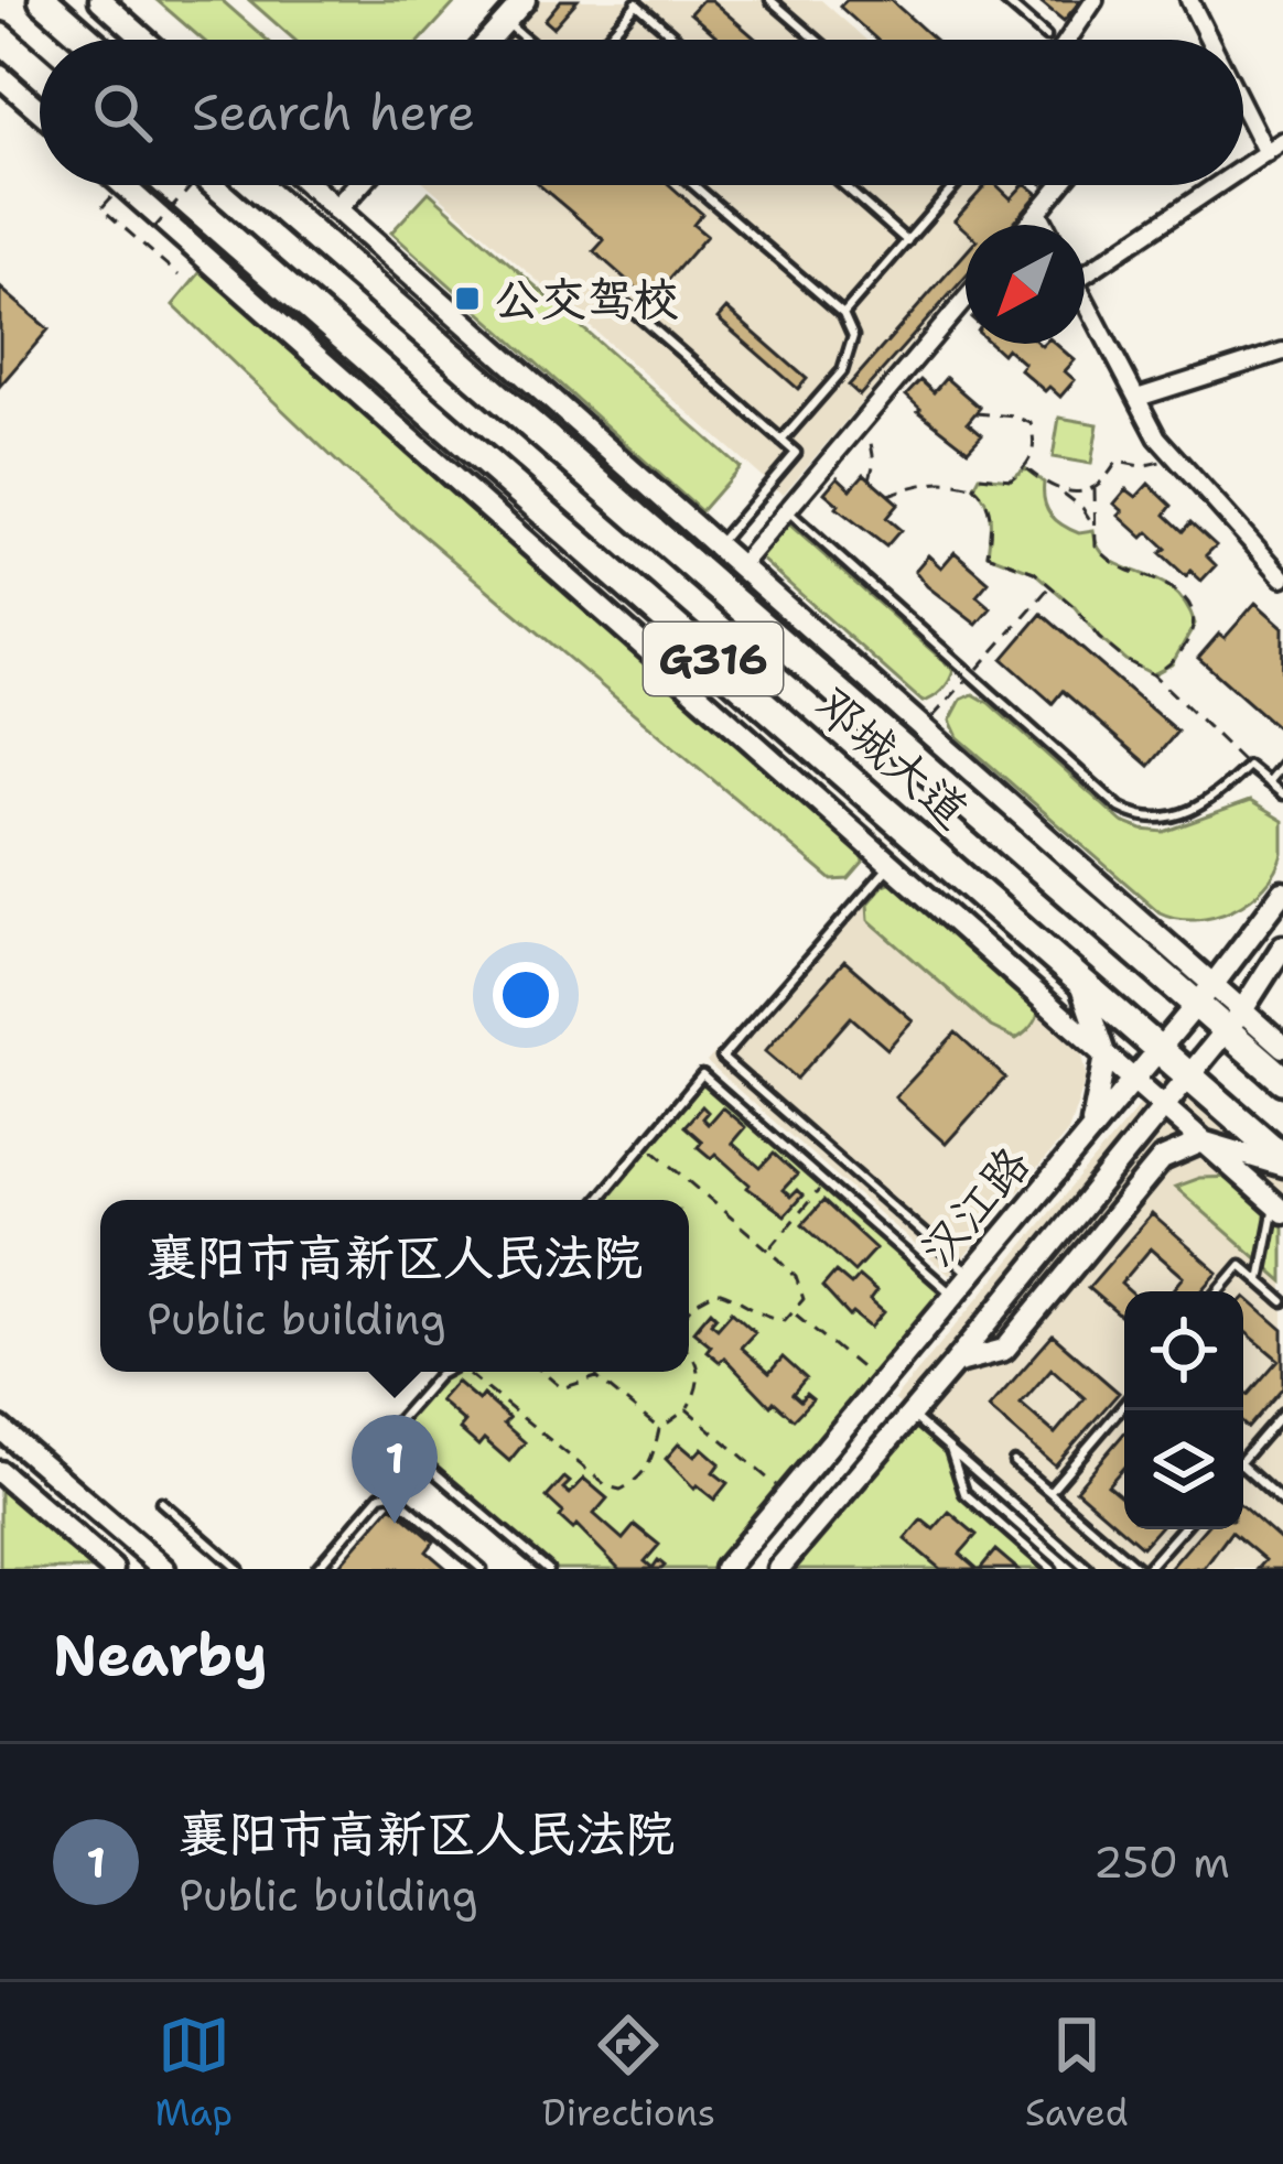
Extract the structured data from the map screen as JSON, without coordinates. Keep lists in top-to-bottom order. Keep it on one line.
{"streets":{"highway":["G316","邓城大道"],"street":["汉江路"]},"crossings":[["邓城大道","汉江路"]],"places":{"transit":["公交驾校"]},"north":"bottom left","page":{"search":"Search here","popup":["襄阳市高新区人民法院","Public building"],"pins":"1","heading":"Nearby","list":[{"mark":"1","name":"襄阳市高新区人民法院","note":"Public building","value":"250 m"}],"nav":["Map","Directions","Saved"]}}
